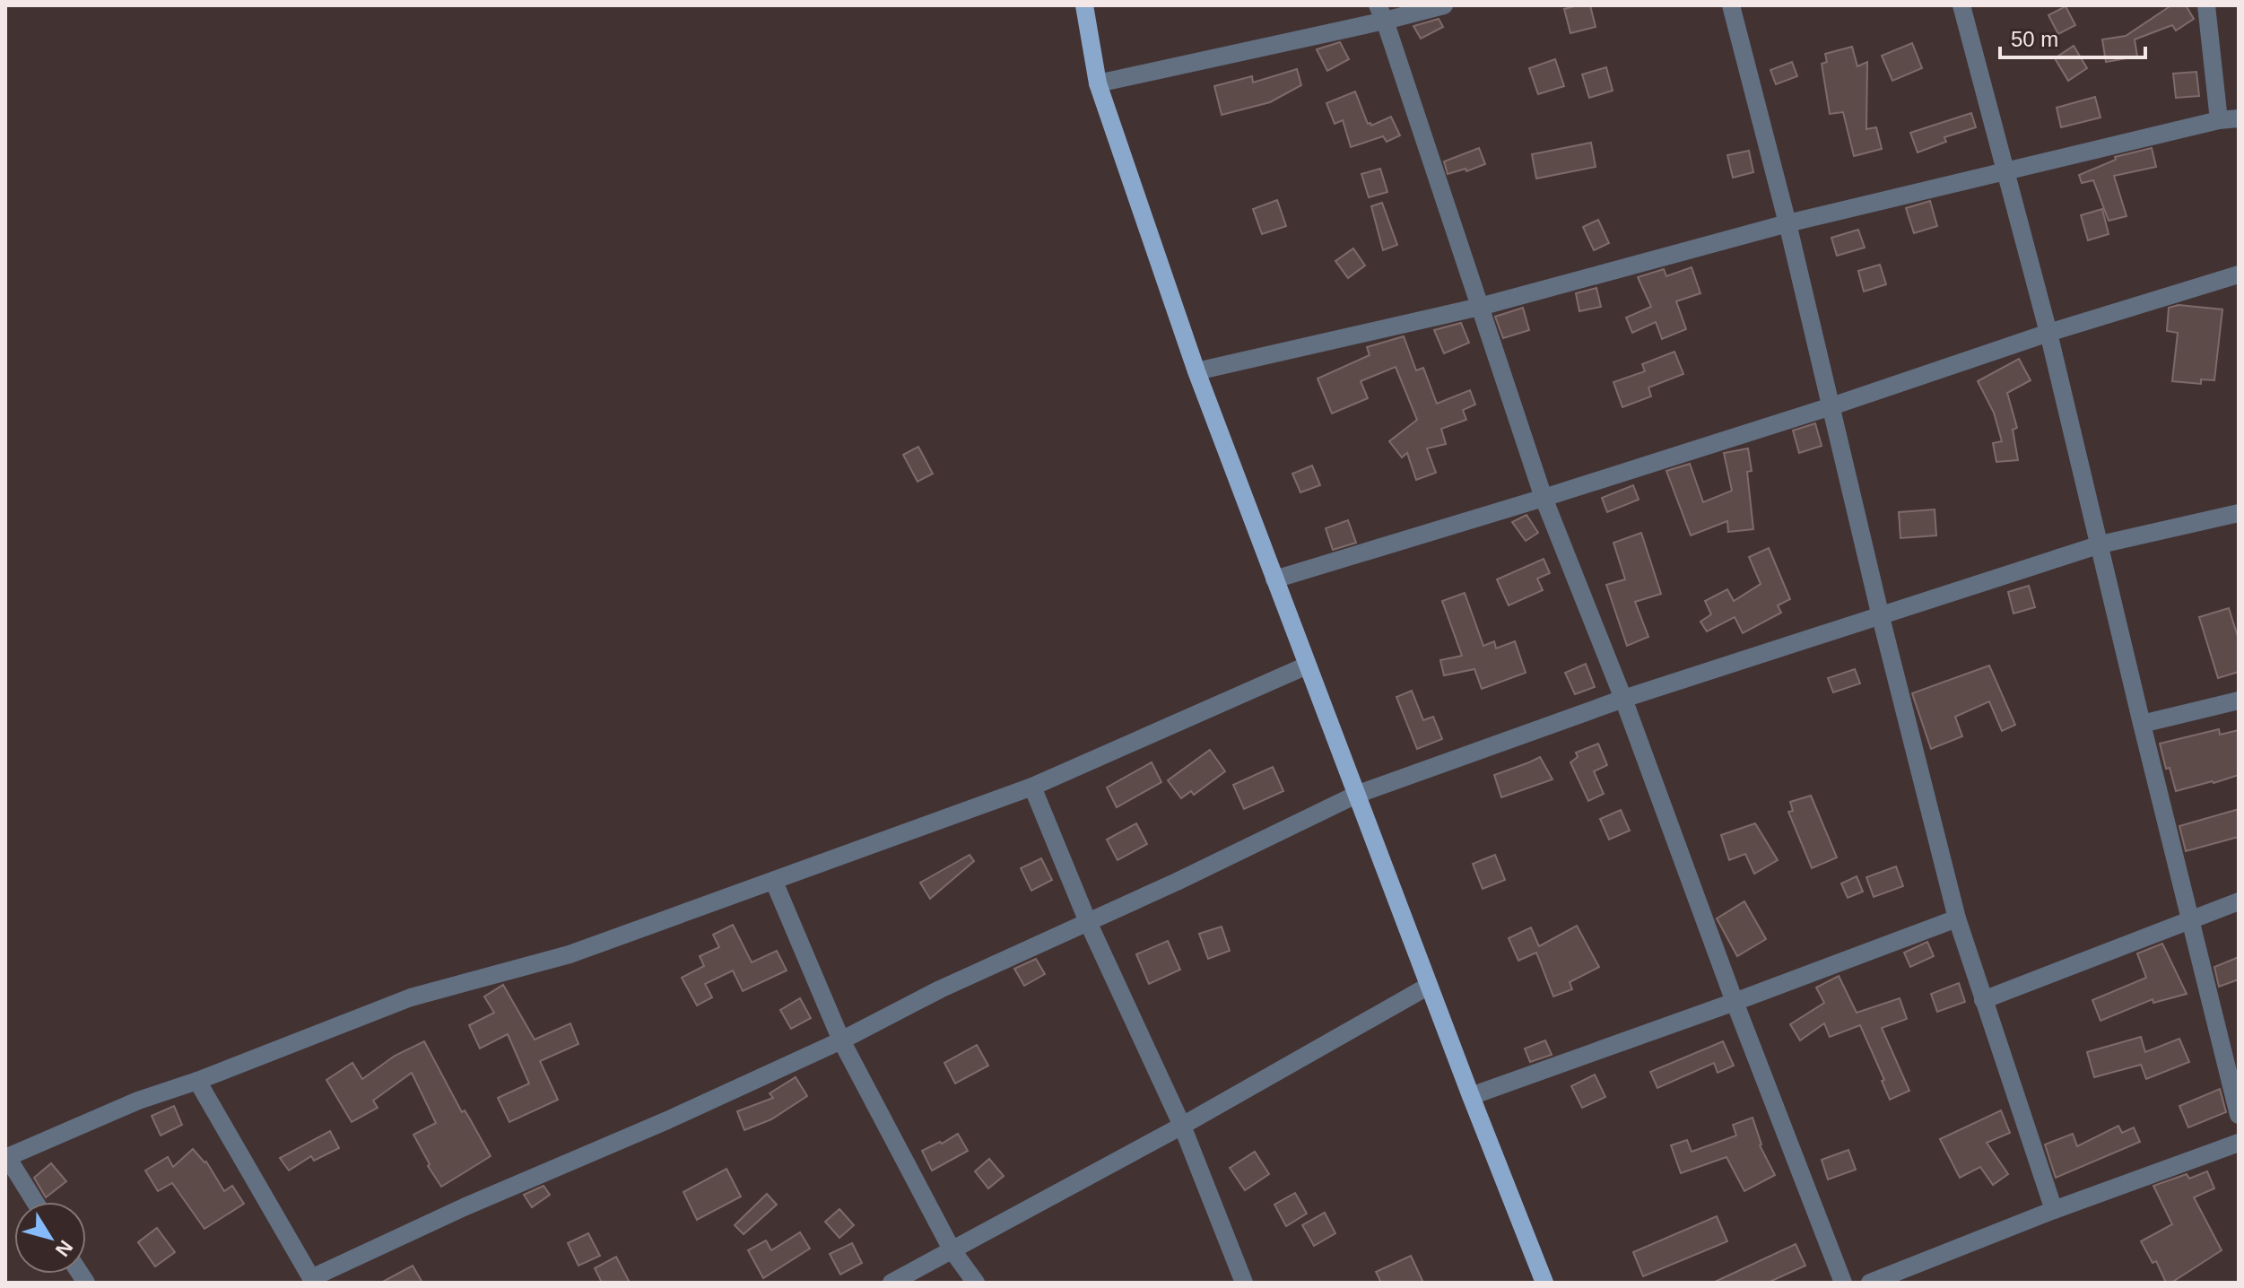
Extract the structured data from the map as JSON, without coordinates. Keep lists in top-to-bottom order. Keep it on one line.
{"scale_bar":"50 m","north":"bottom right"}
